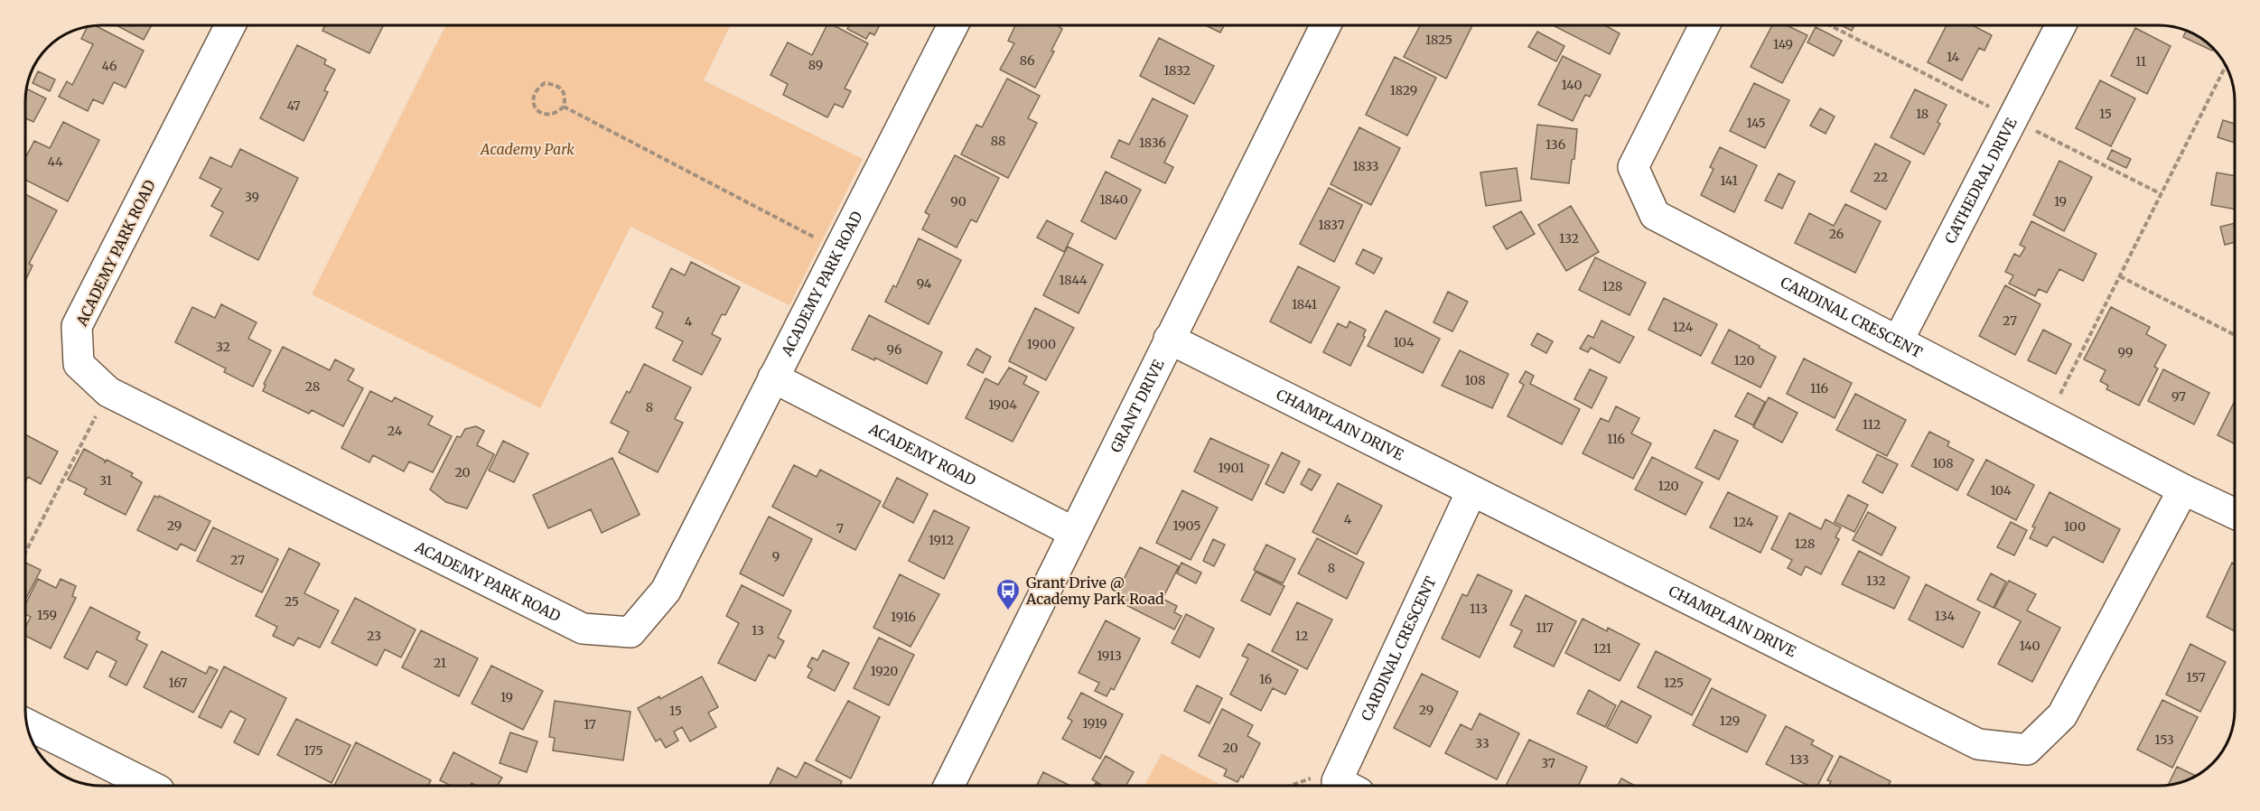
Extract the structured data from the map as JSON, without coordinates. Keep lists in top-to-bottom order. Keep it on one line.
{"streets":{"street":["CATHEDRAL DRIVE","ACADEMY PARK ROAD","CARDINAL CRESCENT","GRANT DRIVE","CHAMPLAIN DRIVE","ACADEMY ROAD"]},"crossings":[["CATHEDRAL DRIVE","CARDINAL CRESCENT"],["ACADEMY PARK ROAD","ACADEMY ROAD"],["CARDINAL CRESCENT","CHAMPLAIN DRIVE"],["GRANT DRIVE","CHAMPLAIN DRIVE"],["GRANT DRIVE","ACADEMY ROAD"]],"parks":["Academy Park"],"places":{"bus stop":["Grant Drive @ Academy Park Road"]},"house_numbers":["1825","149","14","86","11","89","46","1832","140","1829","47","18","15","145","88","1836","136","44","1833","22","141","39","1840","90","19","1837","26","132","1844","94","128","1841","27","4","124","104","1900","32","96","99","120","108","28","116","97","1904","8","112","24","116","108","1901","20","31","120","104","4","124","29","1905","100","7","1912","128","9","27","8","132","25","113","159","134","1916","117","13","23","12","140","121","1913","21","1920","157","16","167","125","19","29","15","129","1919","17","153","33","20","175","133","37"]}
